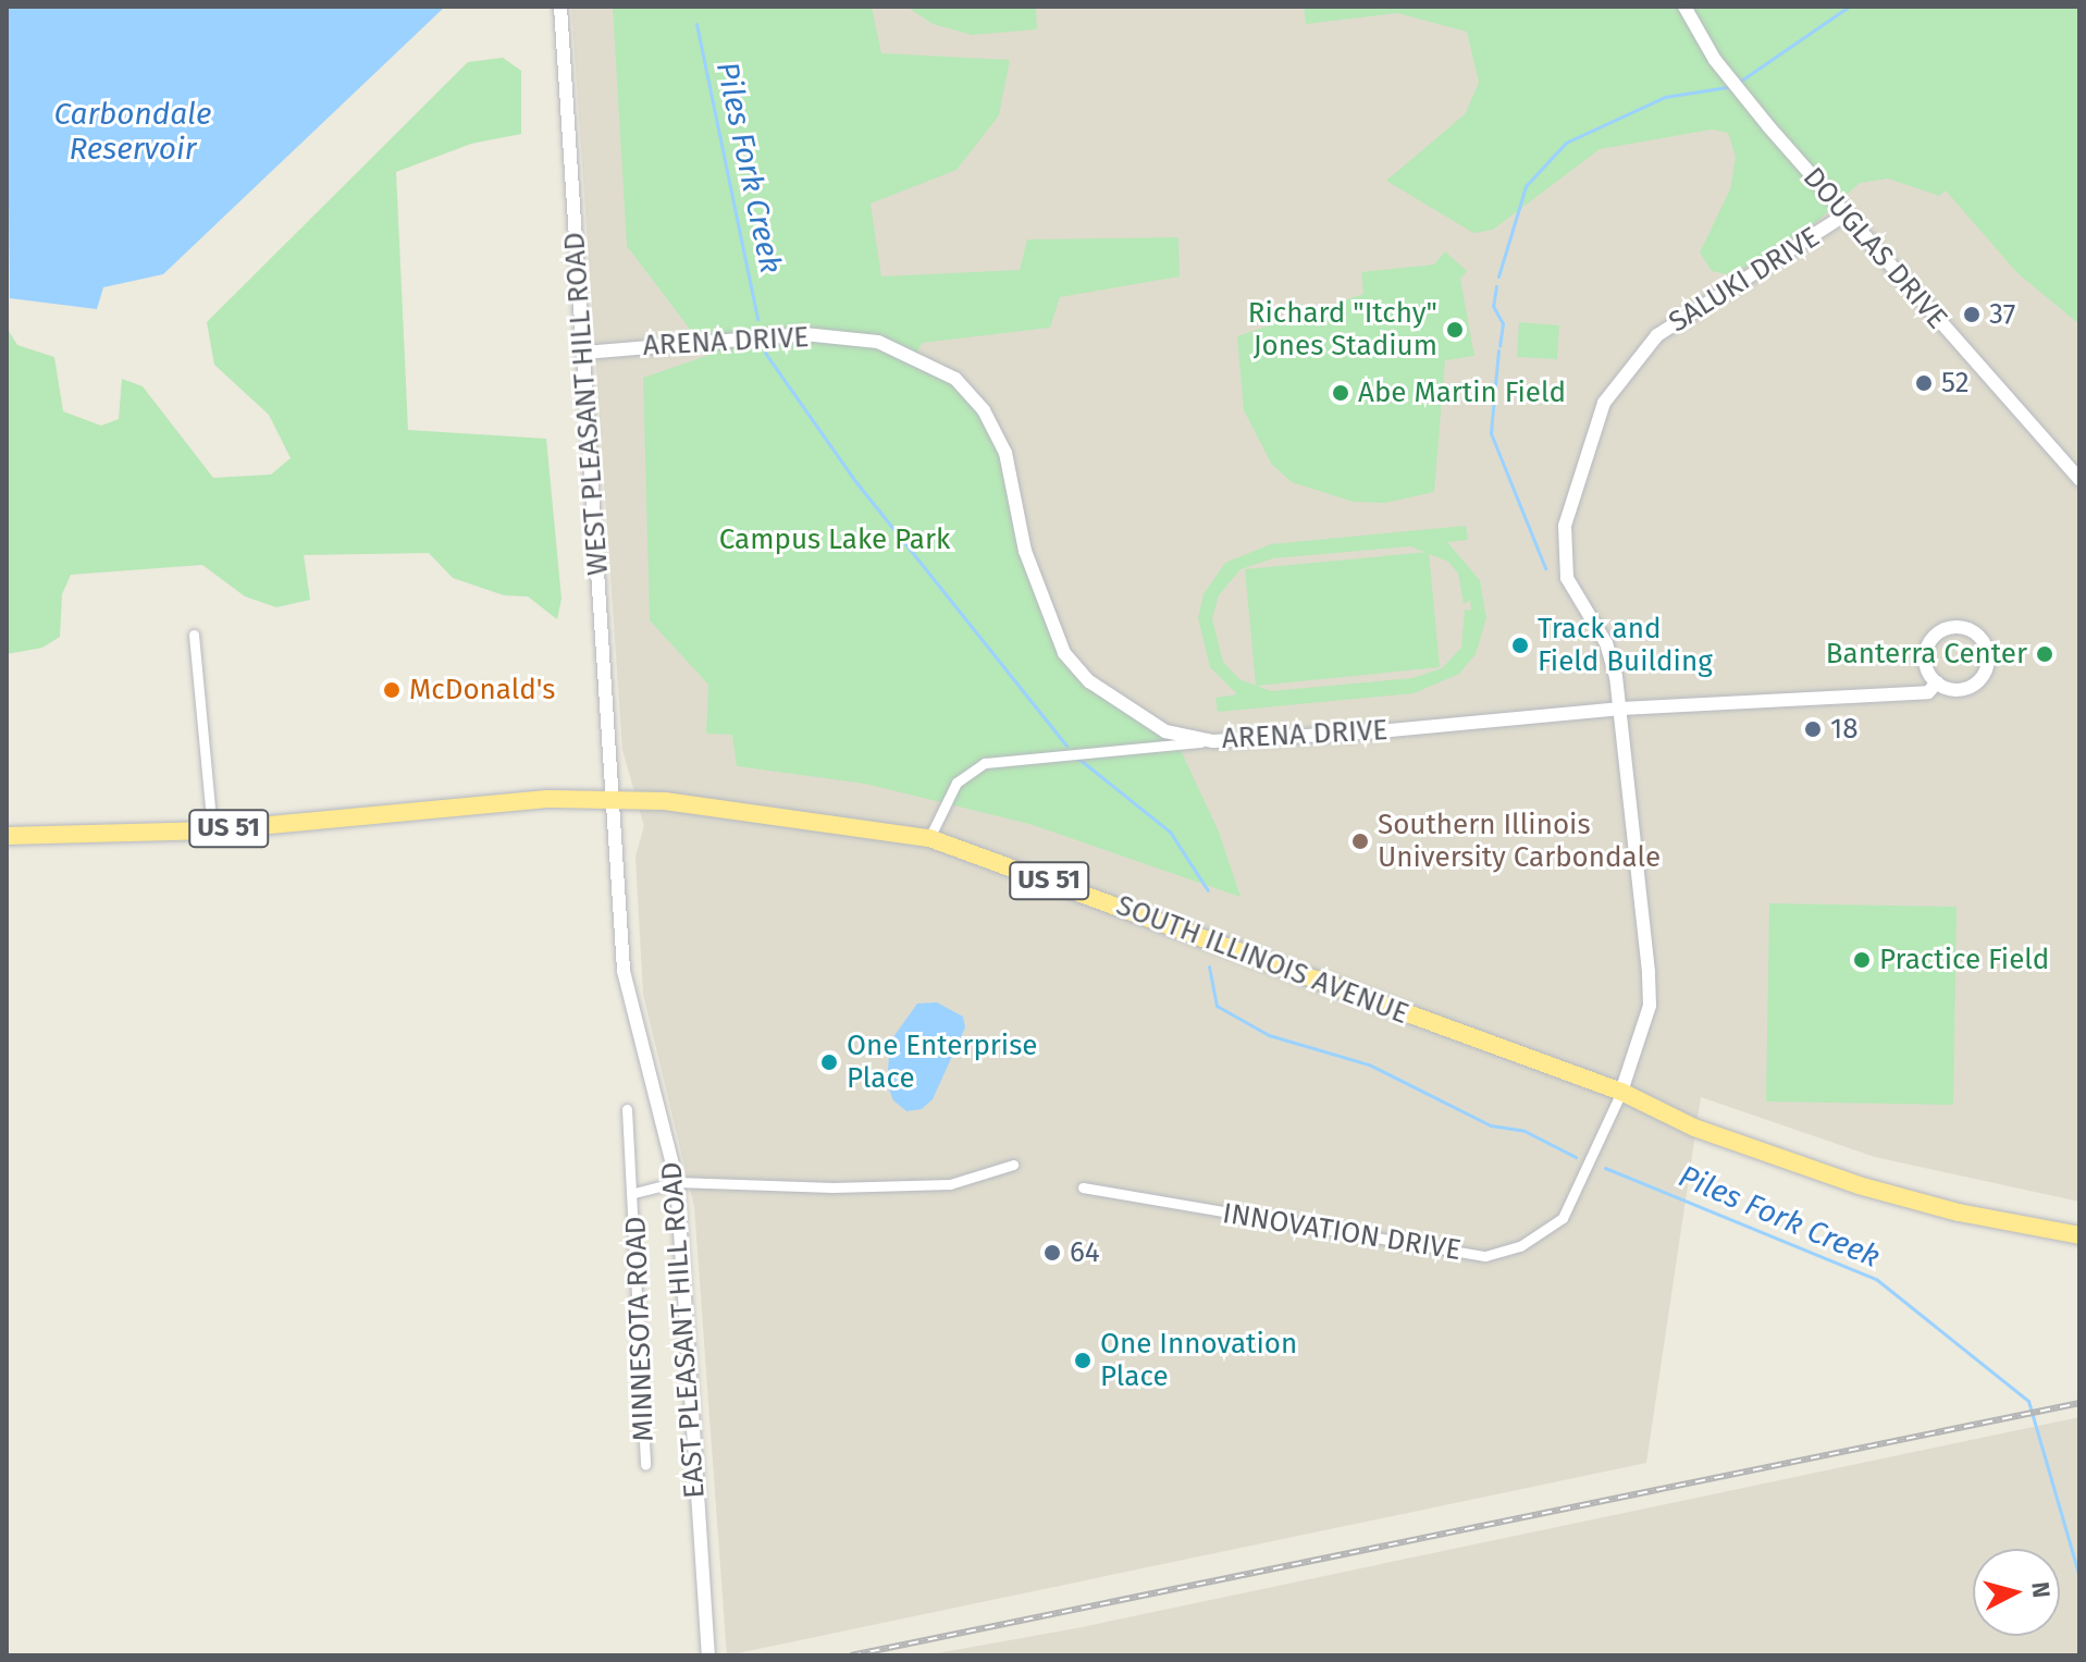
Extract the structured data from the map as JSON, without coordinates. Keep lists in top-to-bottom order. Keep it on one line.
{"streets":{"highway":["US 51","SOUTH ILLINOIS AVENUE"],"street":["DOUGLAS DRIVE","SALUKI DRIVE","ARENA DRIVE","WEST PLEASANT HILL ROAD","INNOVATION DRIVE","MINNESOTA ROAD","EAST PLEASANT HILL ROAD"]},"crossings":[["DOUGLAS DRIVE","SALUKI DRIVE"],["SALUKI DRIVE","ARENA DRIVE"],["SALUKI DRIVE","SOUTH ILLINOIS AVENUE"],["SALUKI DRIVE","INNOVATION DRIVE"],["ARENA DRIVE","WEST PLEASANT HILL ROAD"],["WEST PLEASANT HILL ROAD","SOUTH ILLINOIS AVENUE"],["WEST PLEASANT HILL ROAD","EAST PLEASANT HILL ROAD"],["SOUTH ILLINOIS AVENUE","INNOVATION DRIVE"],["SOUTH ILLINOIS AVENUE","EAST PLEASANT HILL ROAD"],["MINNESOTA ROAD","EAST PLEASANT HILL ROAD"]],"water":["Carbondale Reservoir","Piles Fork Creek"],"parks":["Campus Lake Park"],"places":["37","Richard \"Itchy\" Jones Stadium","52","Abe Martin Field","Track and Field Building","Banterra Center","McDonald's","18","Southern Illinois University Carbondale","Practice Field","One Enterprise Place","64","One Innovation Place"],"north":"right"}
